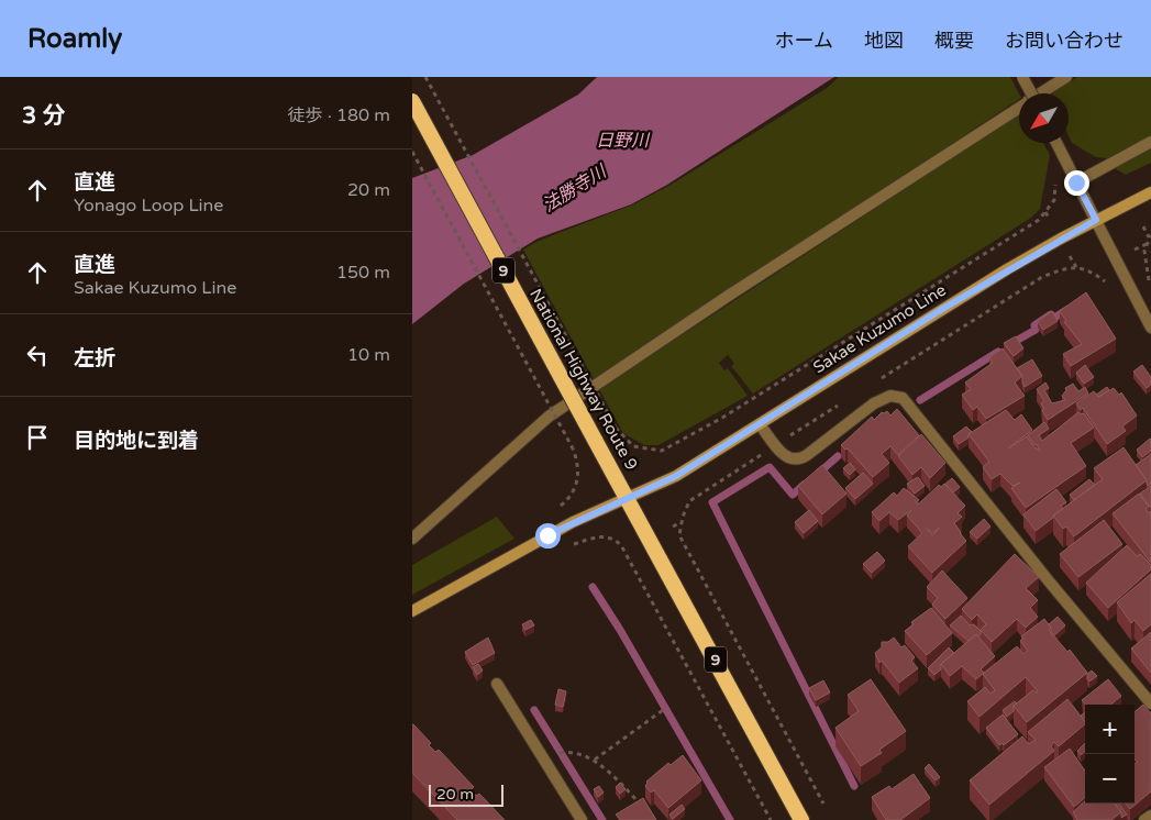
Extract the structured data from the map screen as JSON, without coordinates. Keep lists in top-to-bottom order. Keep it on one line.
{"streets":{"highway":["9","National Highway Route 9"],"main road":["Sakae Kuzumo Line"]},"crossings":[["Sakae Kuzumo Line","National Highway Route 9"]],"water":["日野川","法勝寺川"],"scale_bar":"20 m","north":"bottom left","page":{"header":"Roamly","nav":["ホーム","地図","概要","お問い合わせ"],"heading":["3 分","徒歩 · 180 m"],"list":[["直進","Yonago Loop Line","20 m"],["直進","Sakae Kuzumo Line","150 m"],["左折","10 m"],"目的地に到着"],"map_buttons":["+","−"],"scale":"20 m"}}
